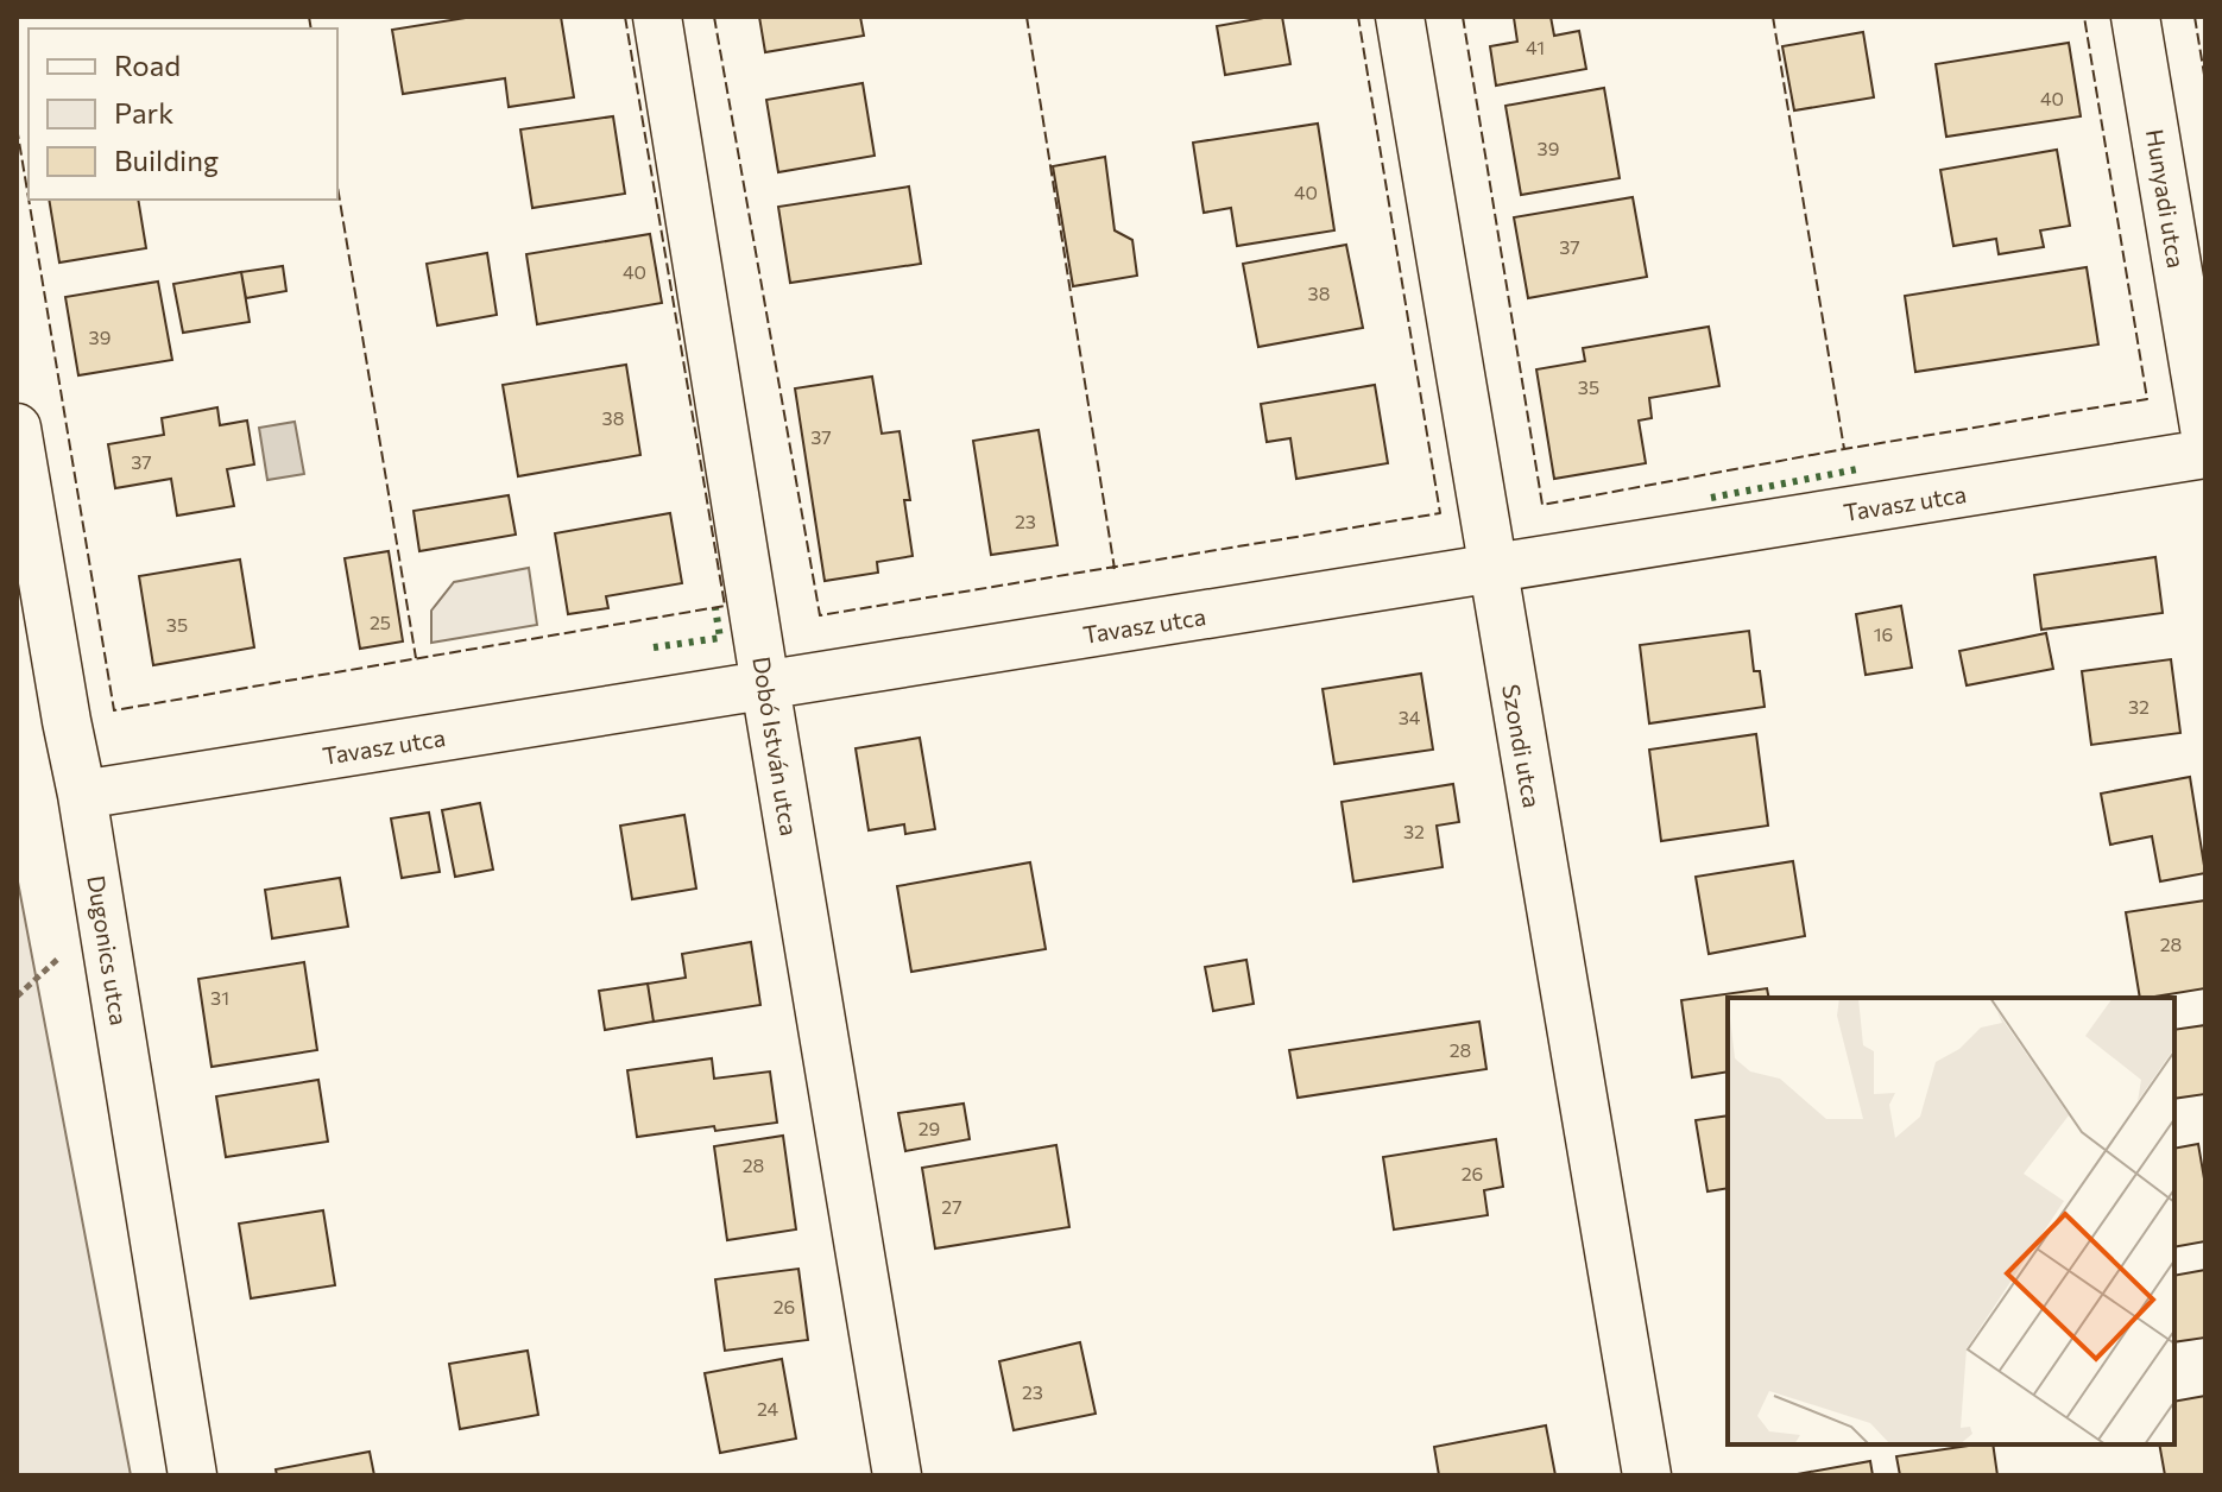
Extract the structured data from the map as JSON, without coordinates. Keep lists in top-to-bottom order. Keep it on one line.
{"streets":{"street":["Hunyadi utca","Tavasz utca","Dobó István utca","Szondi utca","Dugonics utca"]},"crossings":[["Tavasz utca","Dobó István utca"],["Tavasz utca","Szondi utca"],["Tavasz utca","Dugonics utca"]],"house_numbers":["41","40","39","40","37","40","38","39","35","38","37","37","23","25","35","16","32","34","32","28","31","28","29","28","26","27","26","23","24"],"legend":["Road","Park","Building"]}
